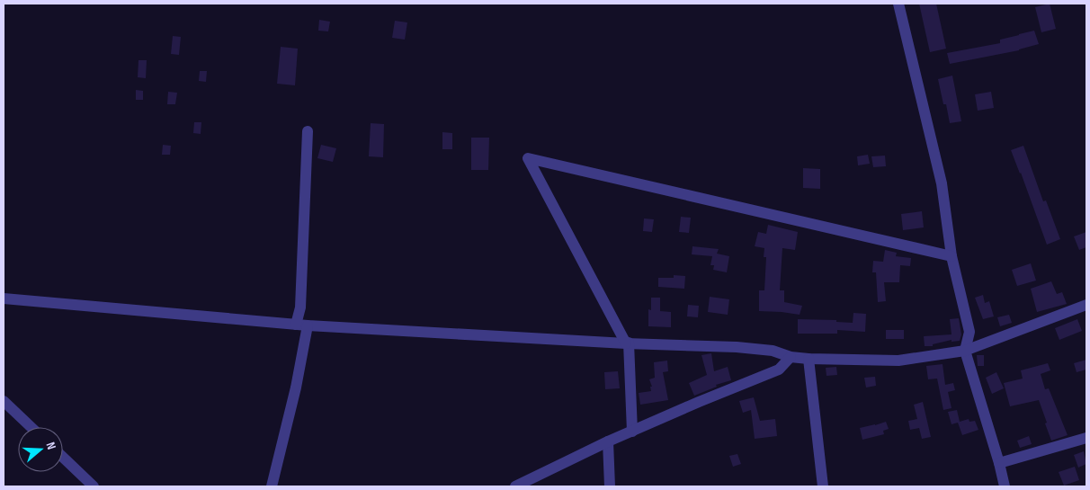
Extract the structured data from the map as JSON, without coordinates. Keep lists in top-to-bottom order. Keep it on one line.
{"north":"right"}
